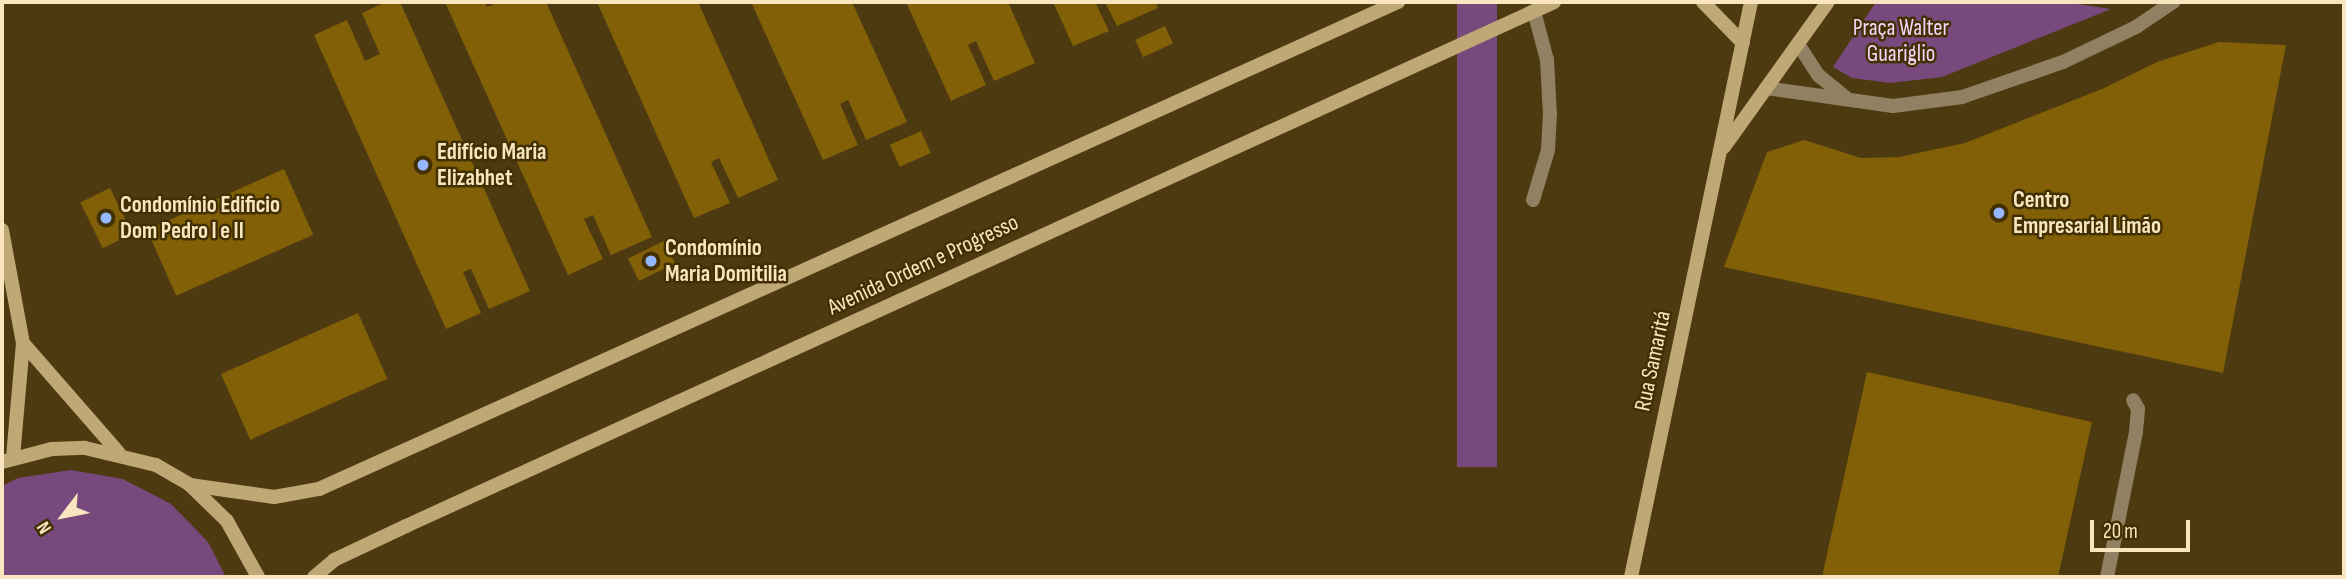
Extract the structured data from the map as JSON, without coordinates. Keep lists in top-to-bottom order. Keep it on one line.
{"streets":{"main road":["Avenida Ordem e Progresso","Rua Samaritá"]},"parks":["Praça Walter Guariglio"],"places":["Edifício Maria Elizabhet","Centro Empresarial Limão","Condomínio Edificio Dom Pedro I e II","Condomínio Maria Domitilia"],"scale_bar":"20 m","north":"bottom left"}
